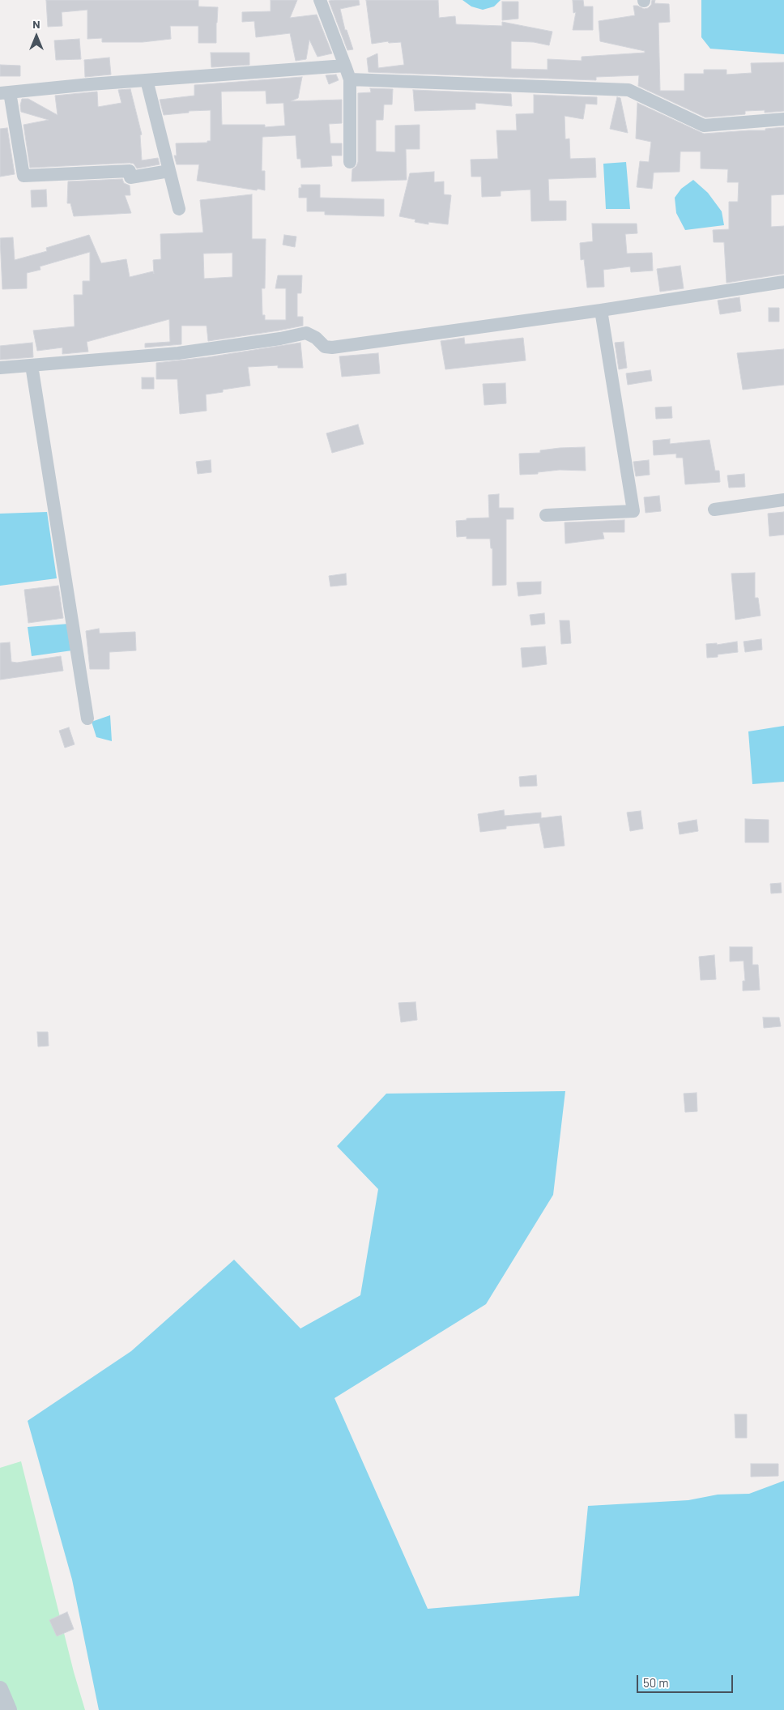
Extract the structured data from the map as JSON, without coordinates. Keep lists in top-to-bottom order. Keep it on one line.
{"scale_bar":"50 m","north":"top"}
